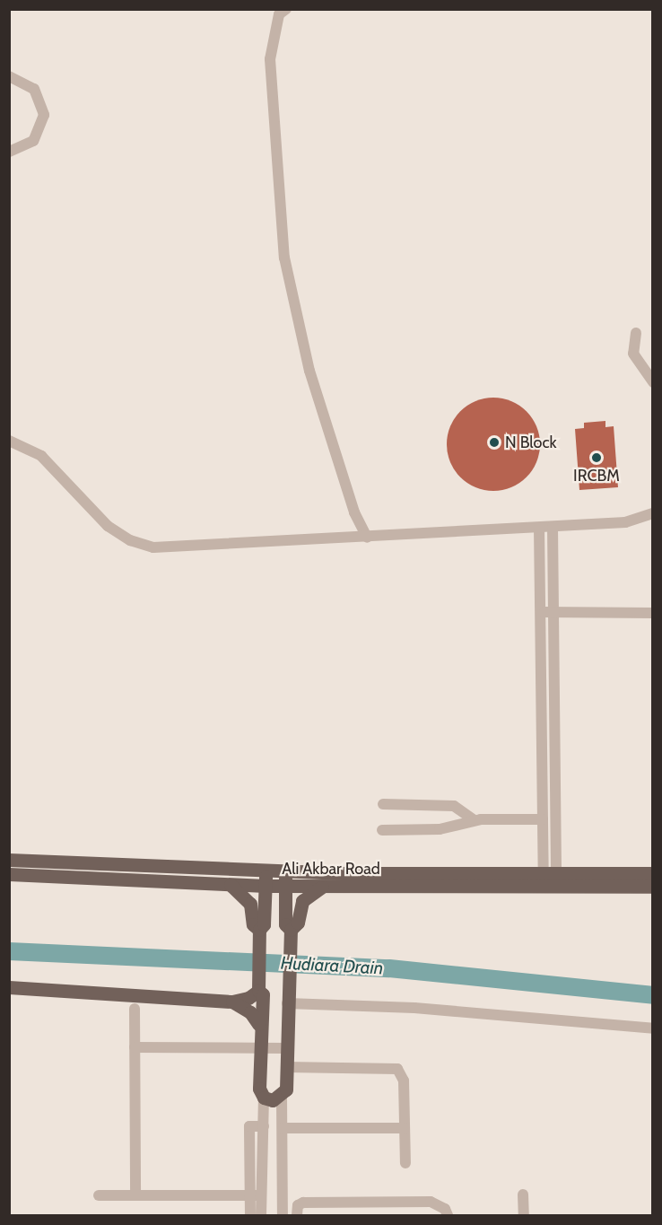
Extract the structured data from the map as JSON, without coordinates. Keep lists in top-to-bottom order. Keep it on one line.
{"streets":{"main road":["Ali Akbar Road"]},"water":["Hudiara Drain"],"places":["N Block","IRCBM"]}
